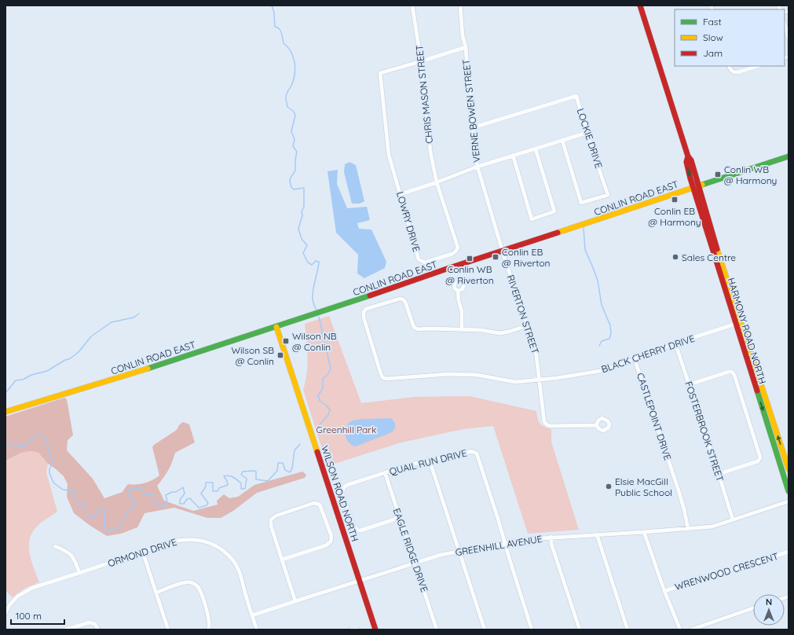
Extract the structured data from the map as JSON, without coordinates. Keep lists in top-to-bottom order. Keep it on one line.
{"streets":{"street":["CHRIS MASON STREET","VERNE BOWEN STREET","LOCKIE DRIVE","CONLIN ROAD EAST","LOWRY DRIVE","RIVERTON STREET","HARMONY ROAD NORTH","BLACK CHERRY DRIVE","CASTLEPOINT DRIVE","FOSTERBROOK STREET","QUAIL RUN DRIVE","WILSON ROAD NORTH","GREENHILL AVENUE","EAGLE RIDGE DRIVE","ORMOND DRIVE","WRENWOOD CRESCENT"]},"crossings":[["CHRIS MASON STREET","LOWRY DRIVE"],["VERNE BOWEN STREET","LOCKIE DRIVE"],["VERNE BOWEN STREET","CONLIN ROAD EAST"],["VERNE BOWEN STREET","RIVERTON STREET"],["CONLIN ROAD EAST","RIVERTON STREET"],["CONLIN ROAD EAST","HARMONY ROAD NORTH"],["CONLIN ROAD EAST","WILSON ROAD NORTH"],["RIVERTON STREET","BLACK CHERRY DRIVE"],["HARMONY ROAD NORTH","BLACK CHERRY DRIVE"],["BLACK CHERRY DRIVE","CASTLEPOINT DRIVE"],["BLACK CHERRY DRIVE","FOSTERBROOK STREET"],["CASTLEPOINT DRIVE","GREENHILL AVENUE"],["FOSTERBROOK STREET","GREENHILL AVENUE"],["QUAIL RUN DRIVE","GREENHILL AVENUE"],["QUAIL RUN DRIVE","EAGLE RIDGE DRIVE"],["WILSON ROAD NORTH","GREENHILL AVENUE"],["GREENHILL AVENUE","EAGLE RIDGE DRIVE"],["GREENHILL AVENUE","ORMOND DRIVE"]],"parks":["Greenhill Park"],"places":{"transit":["Conlin WB @ Harmony","Conlin EB @ Harmony","Conlin EB @ Riverton","Conlin WB @ Riverton","Wilson NB @ Conlin","Wilson SB @ Conlin"],"other":["Sales Centre","Elsie MacGill Public School"]},"legend":["Fast","Slow","Jam"],"scale_bar":"100 m","north":"top"}
